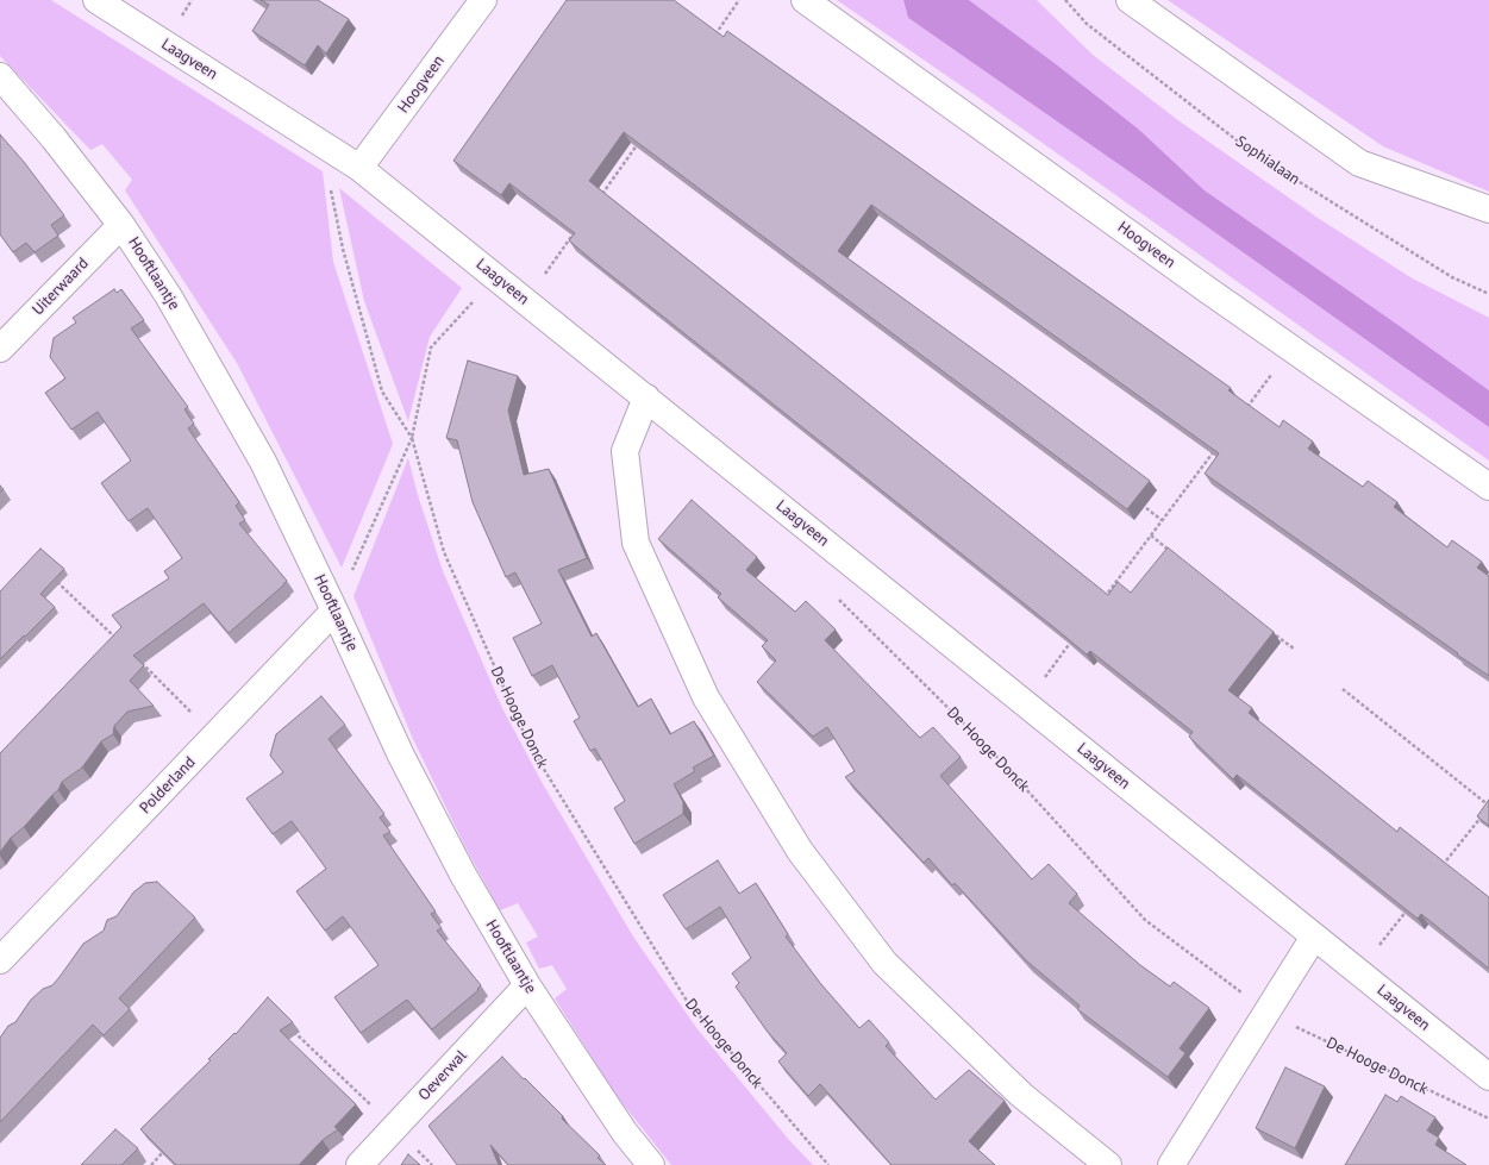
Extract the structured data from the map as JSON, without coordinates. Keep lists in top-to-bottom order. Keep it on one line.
{"streets":{"street":["Laagveen","Hoogveen","Hooftlaantje","Uiterwaard","Polderland","Oeverwal"],"path":["Sophialaan","De Hooge Donck"]},"crossings":[["Laagveen","Hoogveen"],["Laagveen","De Hooge Donck"],["Hooftlaantje","Uiterwaard"],["Hooftlaantje","Polderland"],["Hooftlaantje","Oeverwal"]]}
